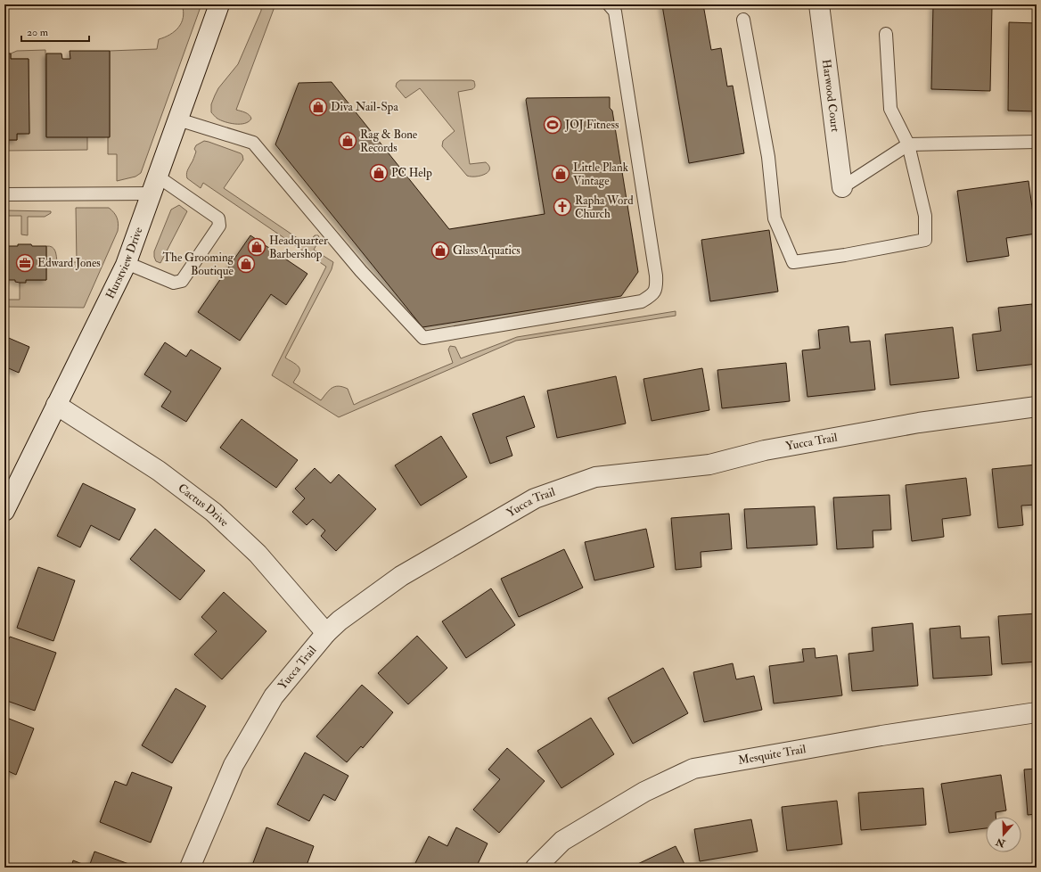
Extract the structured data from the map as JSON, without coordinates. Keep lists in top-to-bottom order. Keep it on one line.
{"streets":{"street":["Harwood Court","Hurstview Drive","Yucca Trail","Cactus Drive","Mesquite Trail"]},"crossings":[["Hurstview Drive","Cactus Drive"],["Yucca Trail","Cactus Drive"]],"places":{"shop":["Diva Nail-Spa","Rag & Bone Records","PC Help","Little Plank Vintage","Headquarter Barbershop","Glass Aquatics","The Grooming Boutique"],"sports":["JOJ Fitness"],"church":["Rapha Word Church"],"office":["Edward Jones"]},"scale_bar":"20 m","north":"bottom"}
